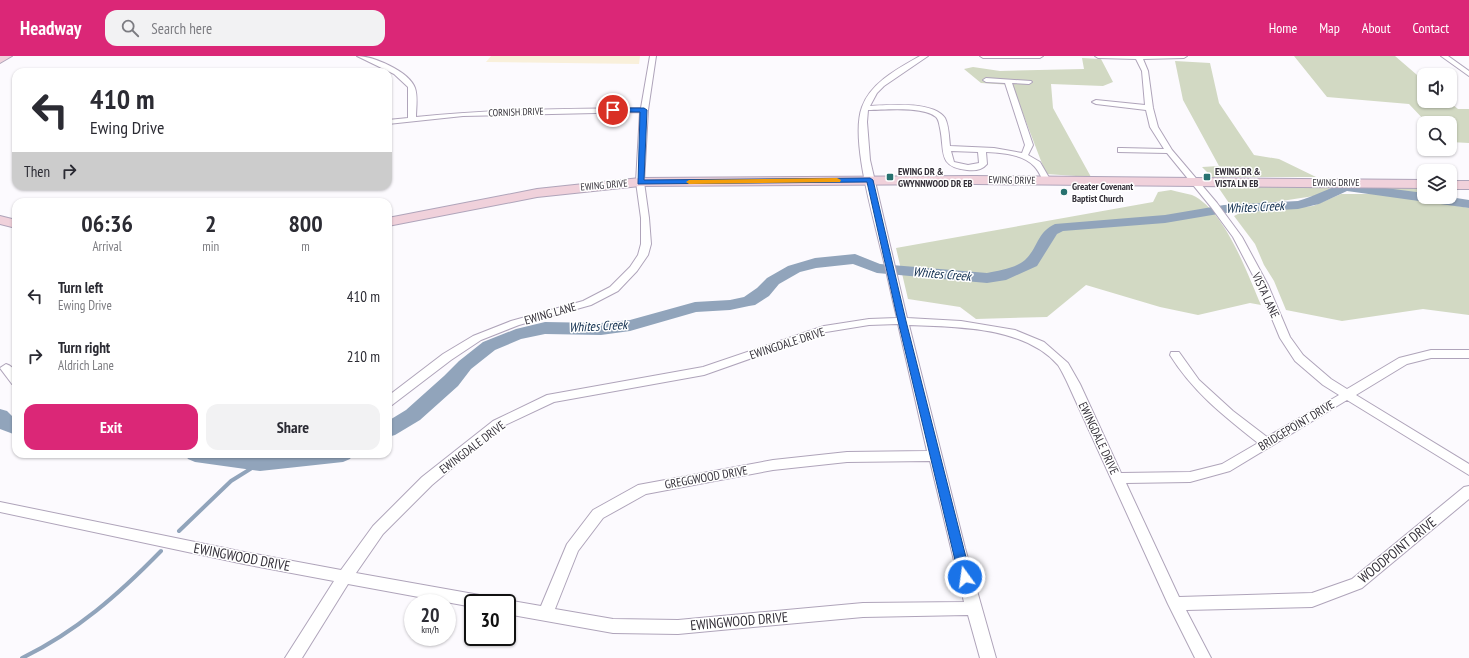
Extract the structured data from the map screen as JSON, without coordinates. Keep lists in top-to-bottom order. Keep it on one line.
{"streets":{"street":["CORNISH DRIVE","EWING DRIVE","VISTA LANE","EWING LANE","EWINGDALE DRIVE","BRIDGEPOINT DRIVE","GREGGWOOD DRIVE","WOODPOINT DRIVE","EWINGWOOD DRIVE"]},"crossings":[["CORNISH DRIVE","EWING LANE"],["EWING DRIVE","VISTA LANE"],["EWING DRIVE","EWING LANE"],["VISTA LANE","BRIDGEPOINT DRIVE"],["EWINGDALE DRIVE","BRIDGEPOINT DRIVE"],["EWINGDALE DRIVE","WOODPOINT DRIVE"],["EWINGDALE DRIVE","EWINGWOOD DRIVE"],["GREGGWOOD DRIVE","EWINGWOOD DRIVE"]],"water":["Whites Creek"],"places":{"transit":["EWING DR & GWYNNWOOD DR EB","EWING DR & VISTA LN EB"],"other":["Greater Covenant Baptist Church"]},"page":{"header":"Headway","search":"Search here","nav":["Home","Map","About","Contact"],"turn":["410 m","Ewing Drive"],"then":"Then","eta":["06:36","Arrival","2","min","800","m"],"list":[{"name":"Turn left","note":"Ewing Drive","value":"410 m"},{"name":"Turn right","note":"Aldrich Lane","value":"210 m"}],"buttons":["Exit","Share"],"speed":"20 km/h","limit":"30"}}
